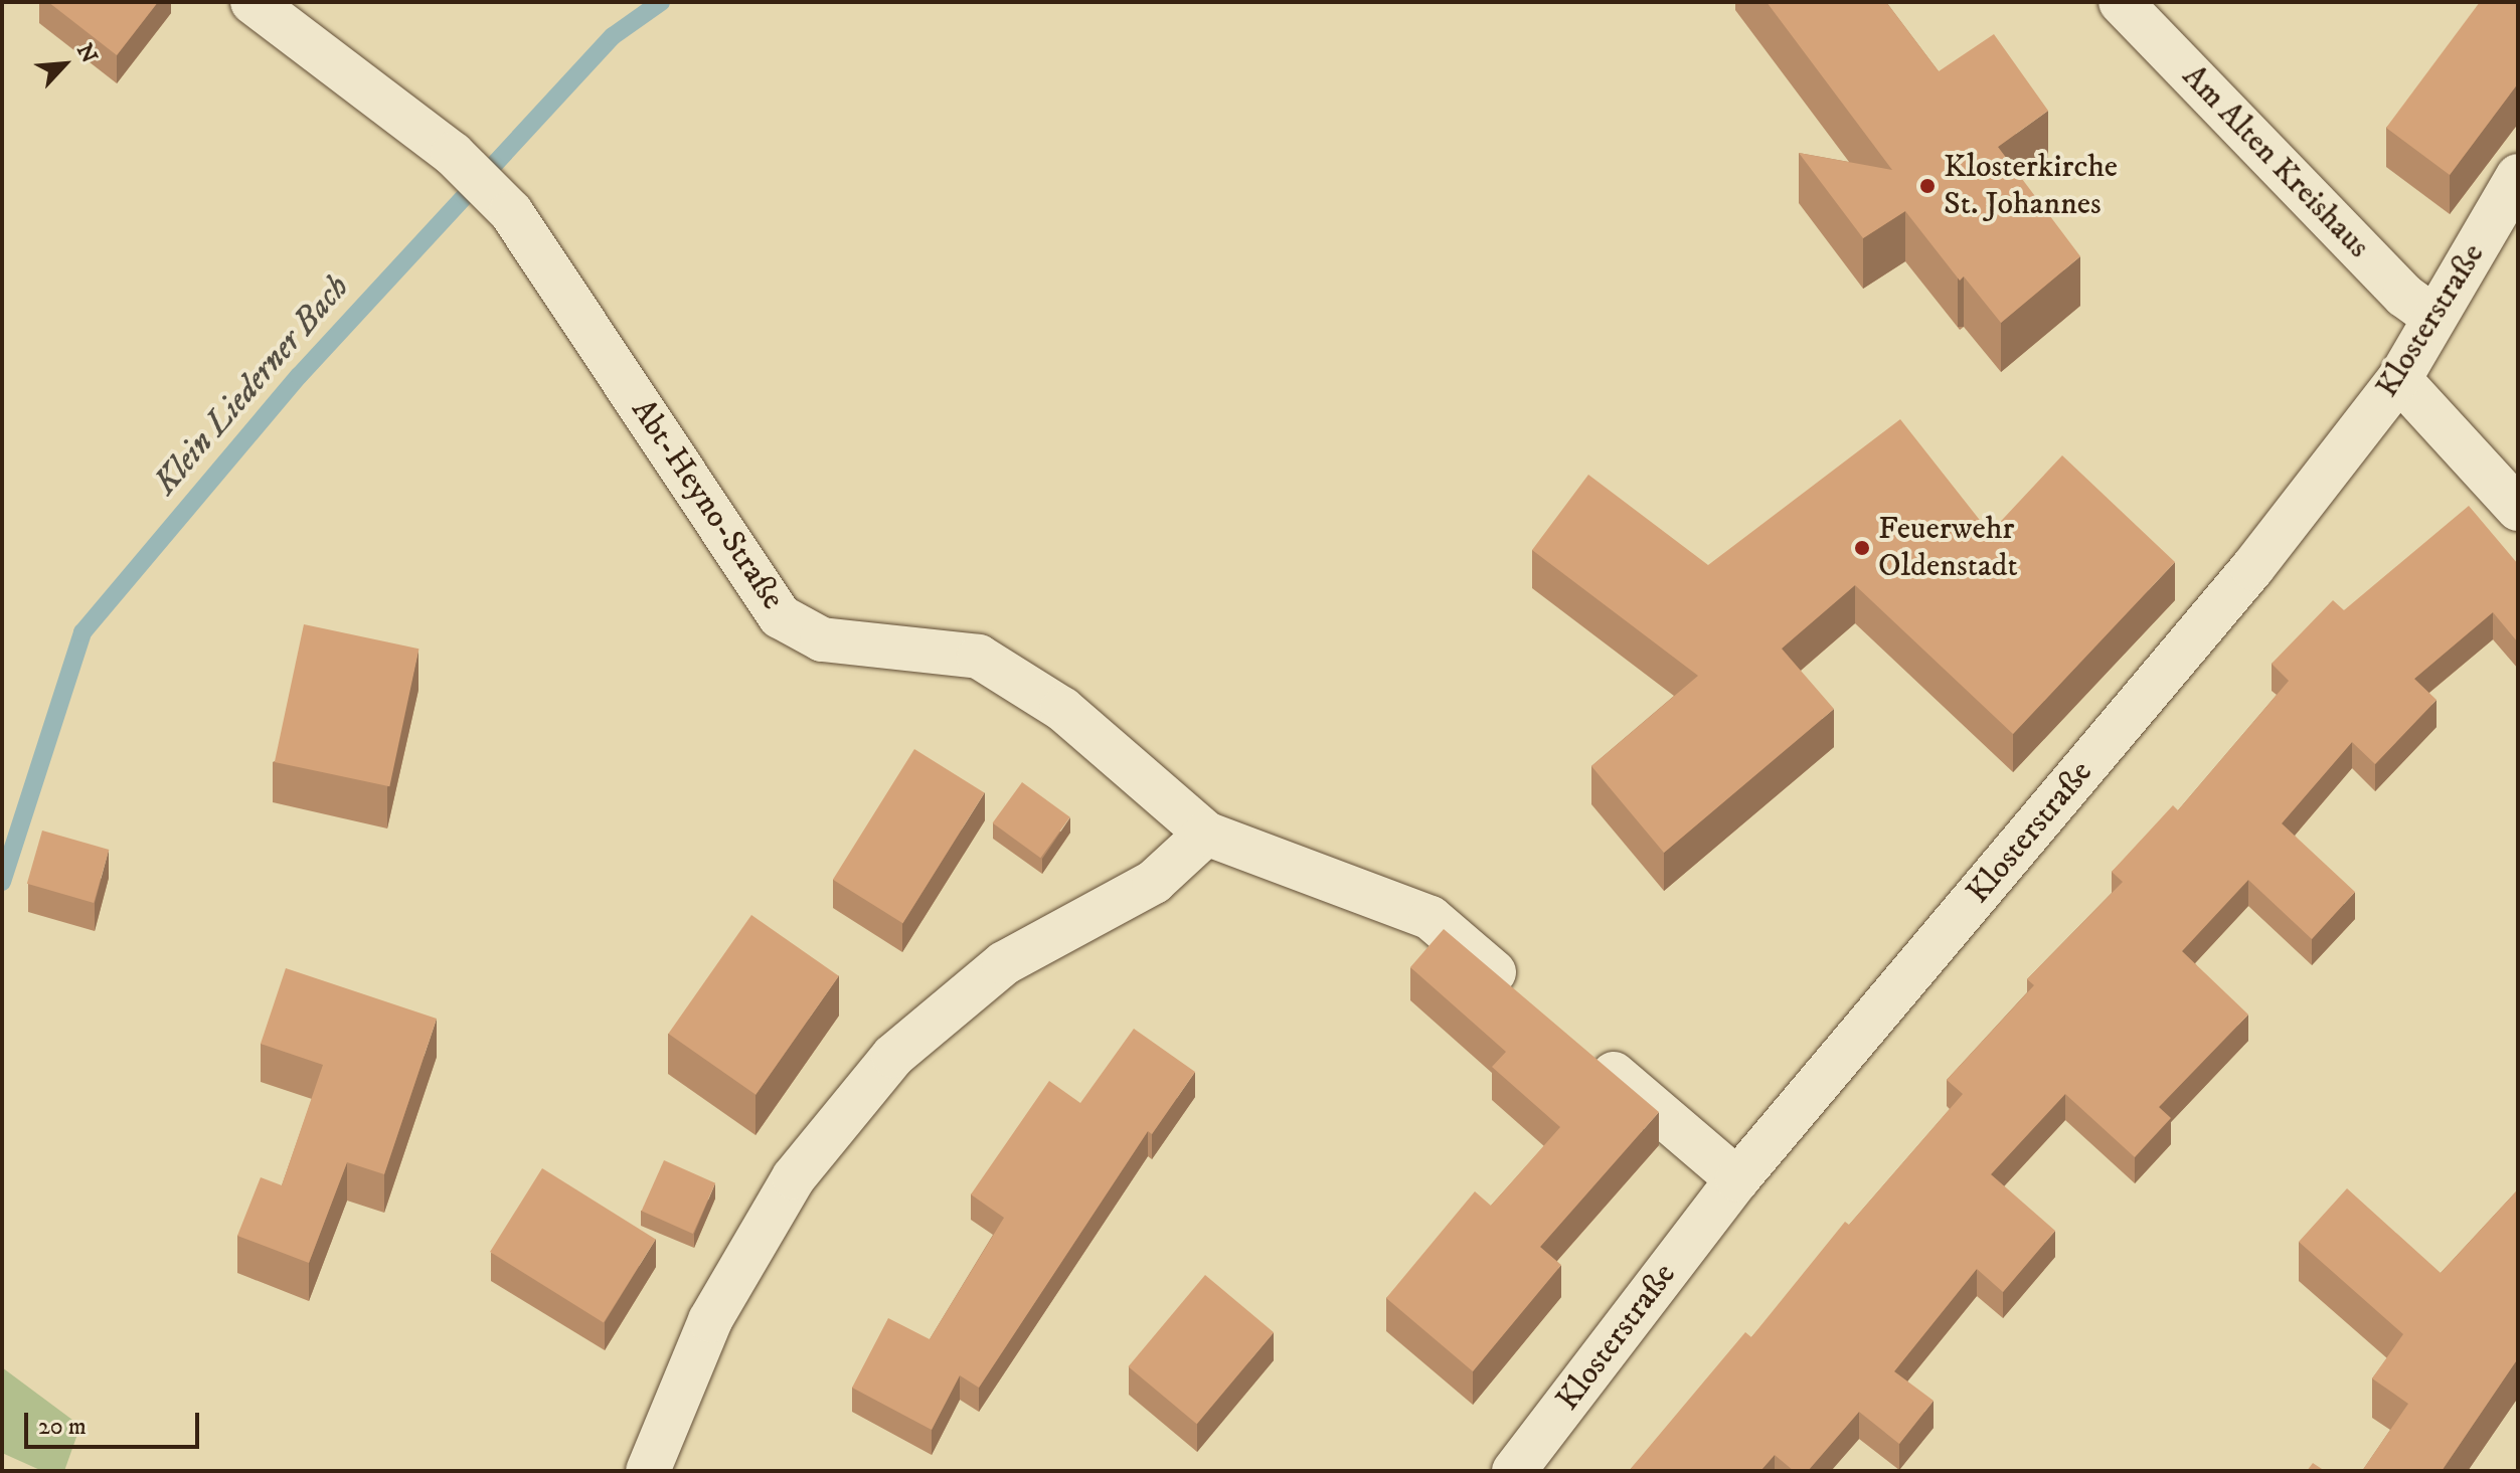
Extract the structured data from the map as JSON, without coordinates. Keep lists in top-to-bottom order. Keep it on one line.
{"streets":{"street":["Am Alten Kreishaus","Klosterstraße","Abt-Heyno-Straße"]},"crossings":[["Am Alten Kreishaus","Klosterstraße"]],"water":["Klein Liederner Bach"],"places":["Klosterkirche St. Johannes","Feuerwehr Oldenstadt"],"scale_bar":"20 m","north":"top right"}
